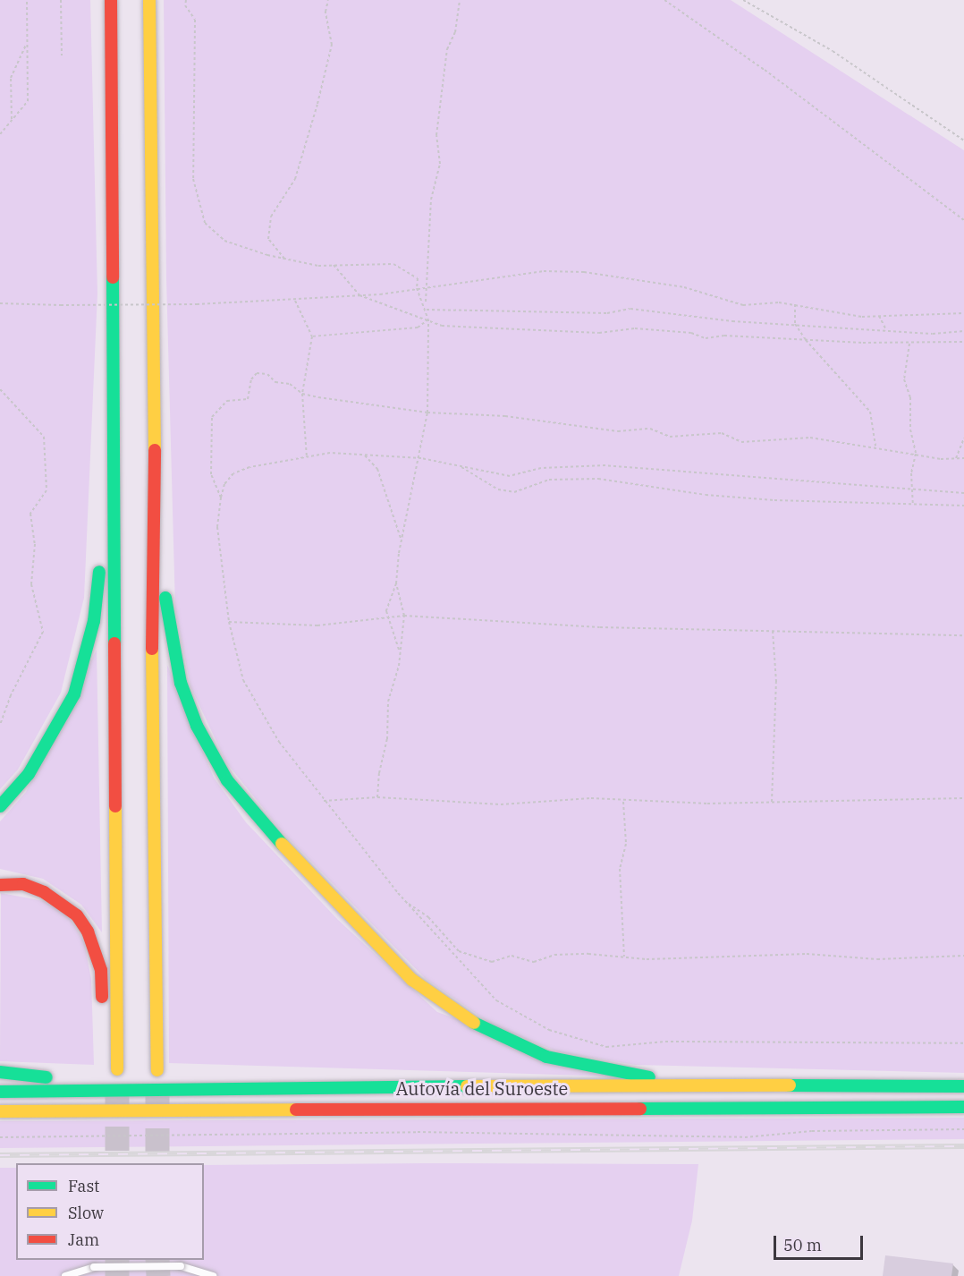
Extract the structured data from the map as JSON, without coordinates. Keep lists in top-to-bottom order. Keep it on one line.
{"streets":{"highway":["Autovía del Suroeste"]},"legend":["Fast","Slow","Jam"],"scale_bar":"50 m"}
